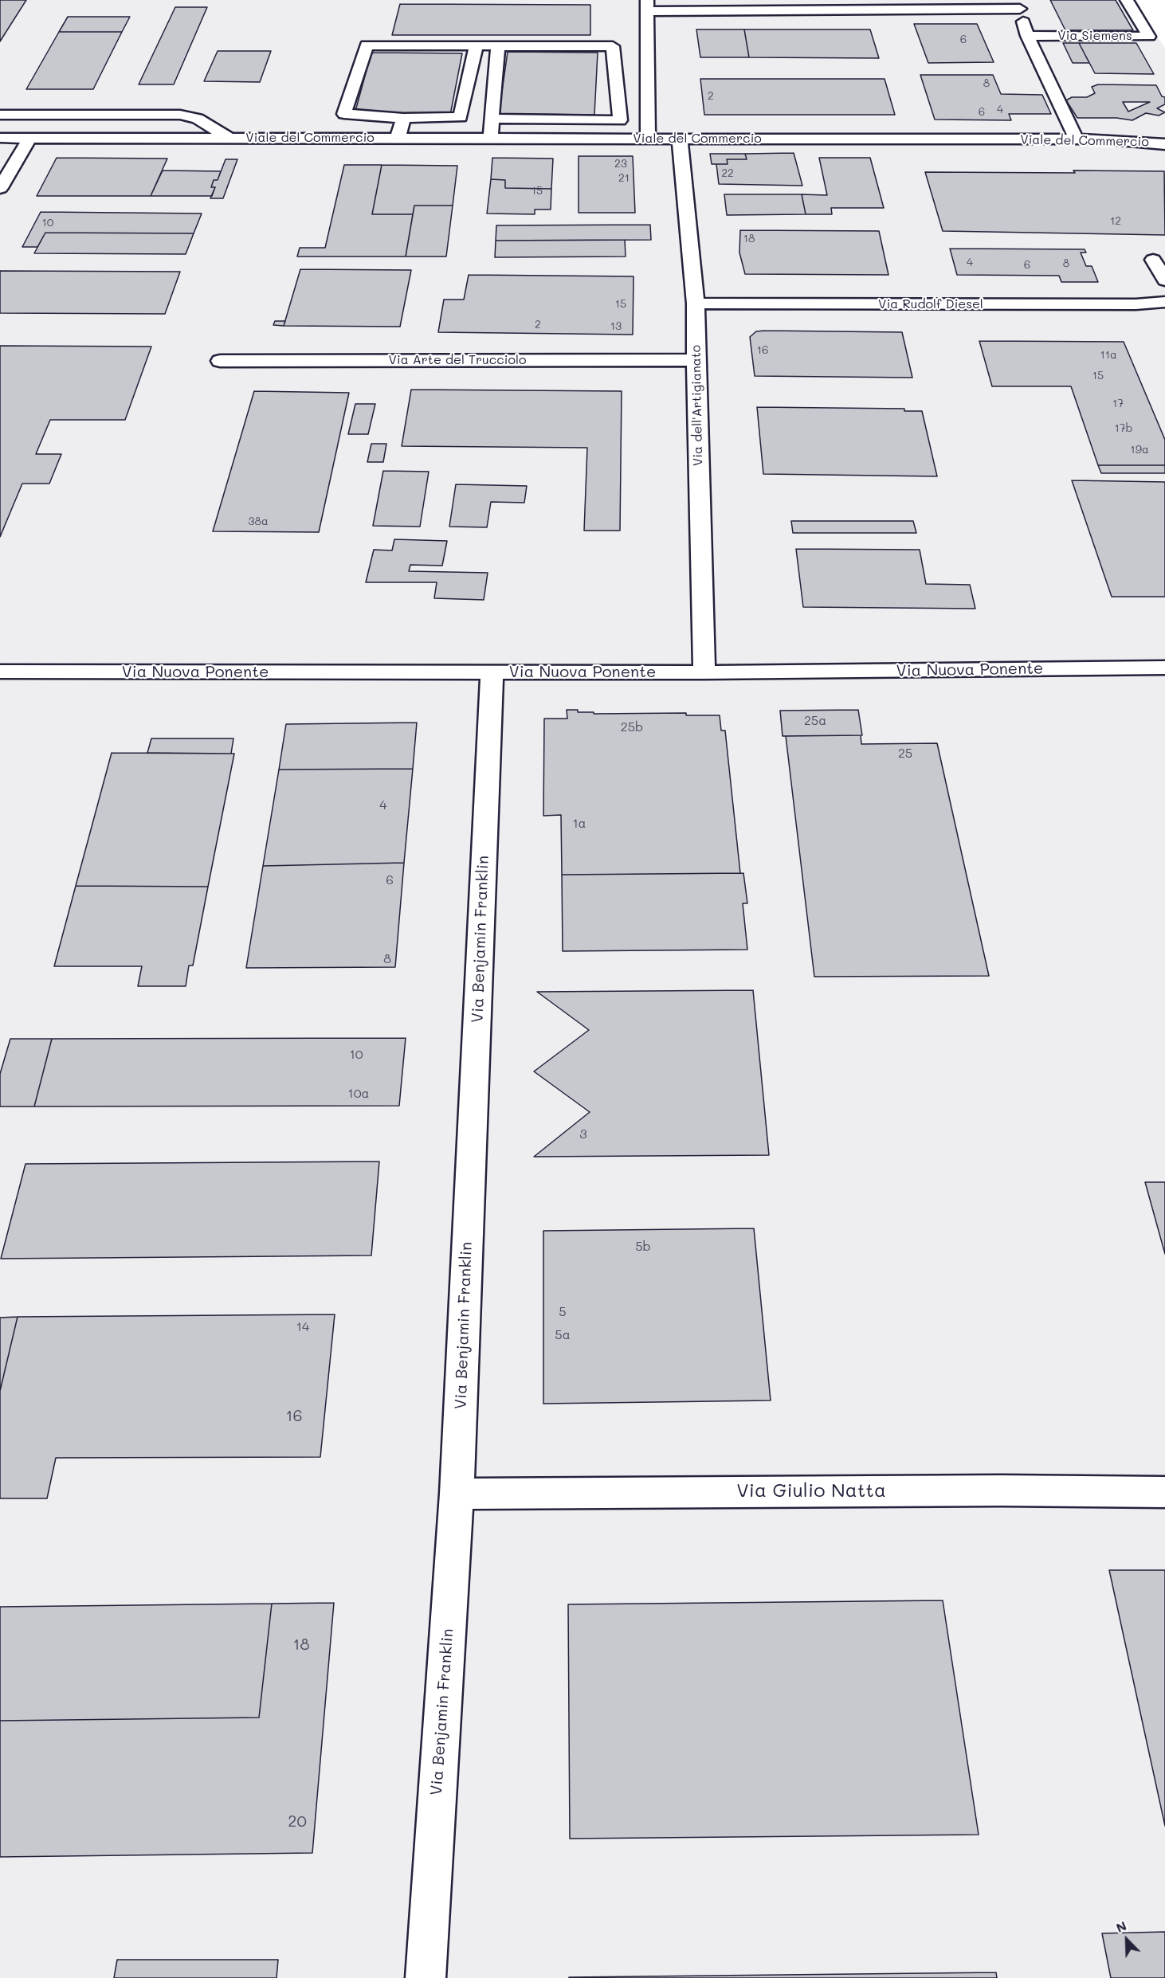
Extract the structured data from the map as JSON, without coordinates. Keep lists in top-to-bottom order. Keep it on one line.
{"streets":{"street":["Via Siemens","Viale del Commercio","Via Rudolf Diesel","Via Arte del Trucciolo","Via dell'Artigianato","Via Nuova Ponente","Via Benjamin Franklin","Via Giulio Natta"]},"crossings":[["Viale del Commercio","Via dell'Artigianato"],["Via Rudolf Diesel","Via dell'Artigianato"],["Via Arte del Trucciolo","Via dell'Artigianato"],["Via dell'Artigianato","Via Nuova Ponente"],["Via Nuova Ponente","Via Benjamin Franklin"],["Via Benjamin Franklin","Via Giulio Natta"]],"house_numbers":["6","8","2","4","6","23","22","21","15","12","10","18","4","8","6","15","2","13","16","11a","15","17","17b","19a","38a","25a","25b","25","4","1a","6","8","10","10a","3","5b","5","14","5a","16","18","20"],"north":"top left"}
